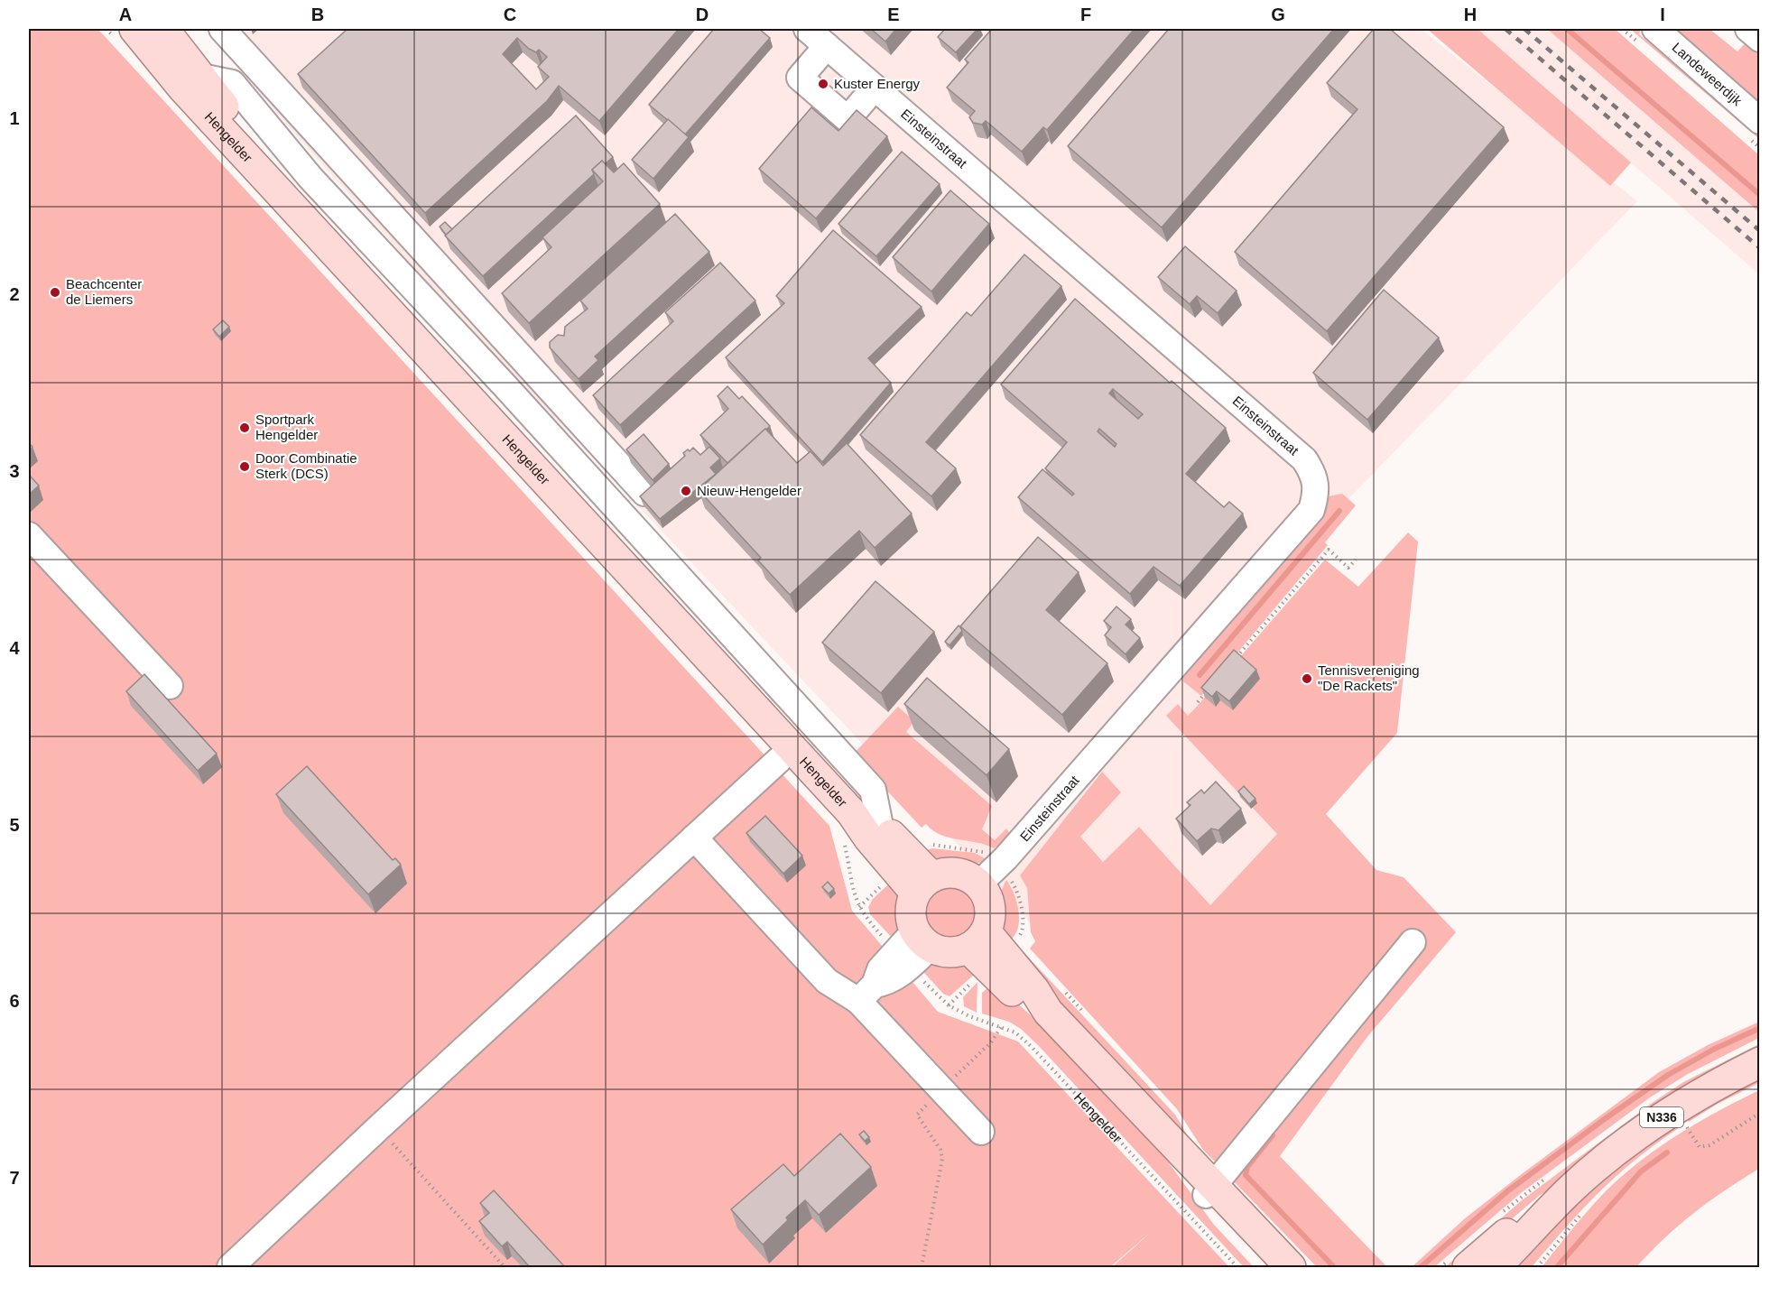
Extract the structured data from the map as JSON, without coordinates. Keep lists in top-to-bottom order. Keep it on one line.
{"streets":{"main road":["Hengelder","N336"],"street":["Landeweerdijk","Einsteinstraat"]},"places":["Kuster Energy","Beachcenter de Liemers","Sportpark Hengelder","Door Combinatie Sterk (DCS)","Nieuw-Hengelder","Tennisvereniging \"De Rackets\""],"grid":{"columns":["A","B","C","D","E","F","G","H","I"],"rows":["1","2","3","4","5","6","7"]}}
